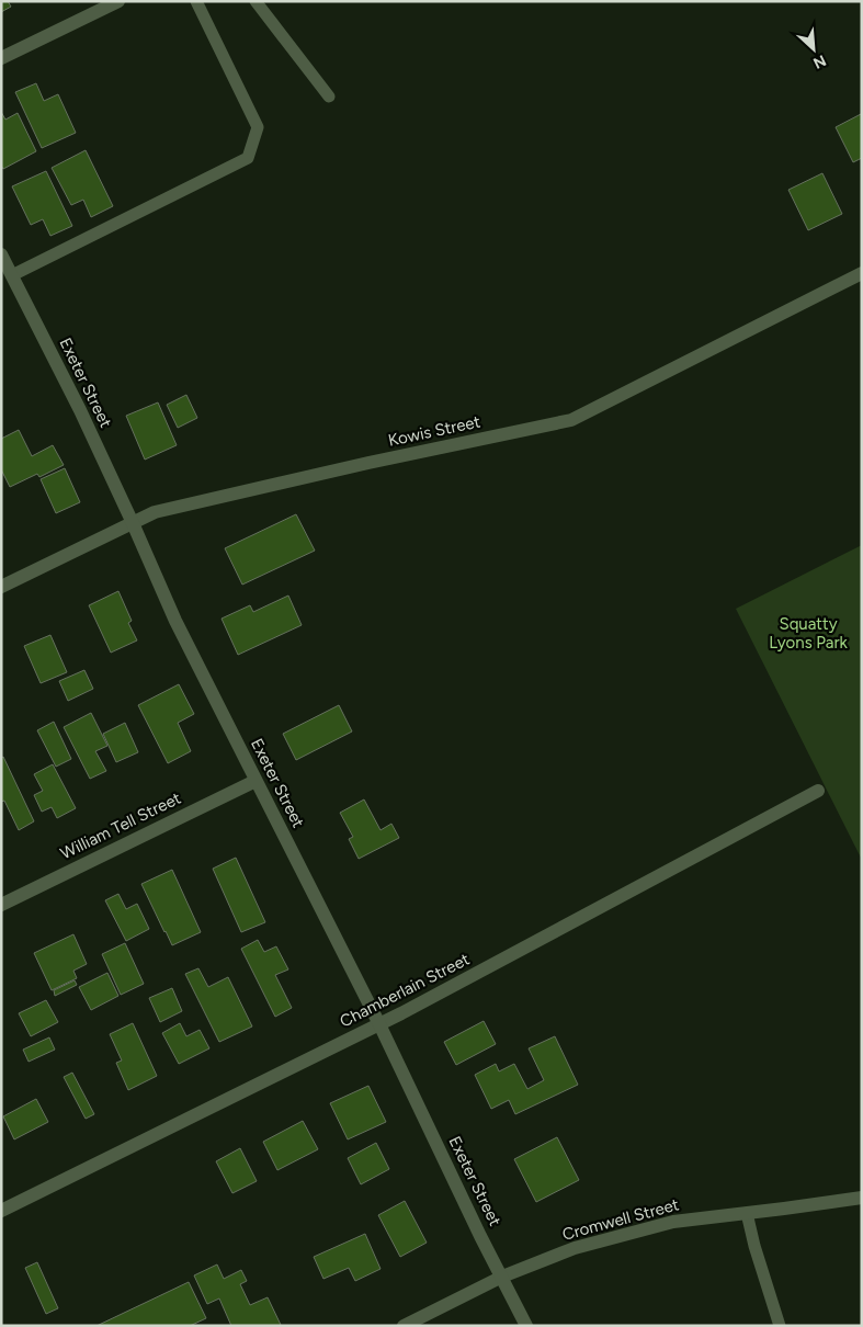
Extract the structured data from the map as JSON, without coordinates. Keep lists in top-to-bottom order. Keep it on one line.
{"streets":{"street":["Exeter Street","Kowis Street","William Tell Street","Chamberlain Street","Cromwell Street"]},"crossings":[["Exeter Street","Kowis Street"],["Exeter Street","William Tell Street"],["Exeter Street","Chamberlain Street"],["Exeter Street","Cromwell Street"]],"parks":["Squatty Lyons Park"],"north":"bottom right"}
